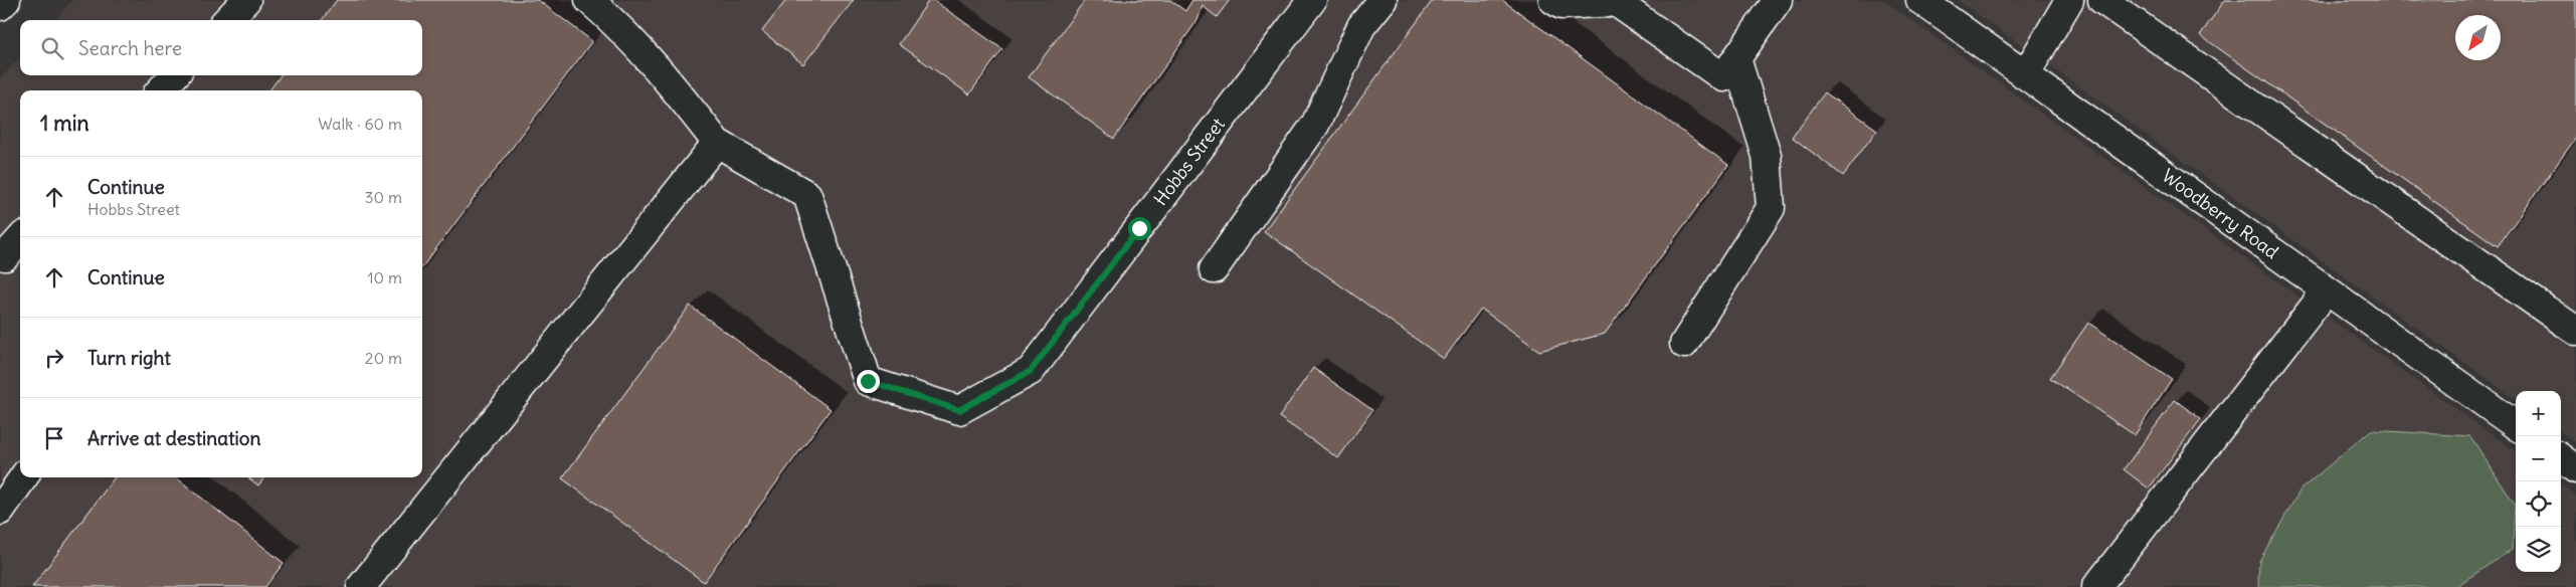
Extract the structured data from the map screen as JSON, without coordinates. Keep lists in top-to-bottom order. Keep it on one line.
{"streets":{"main road":["Hobbs Street","Woodberry Road"]},"north":"bottom left","page":{"search":"Search here","heading":["1 min","Walk · 60 m"],"list":[["Continue","Hobbs Street","30 m"],["Continue","10 m"],["Turn right","20 m"],"Arrive at destination"],"map_buttons":["+","−"]}}
